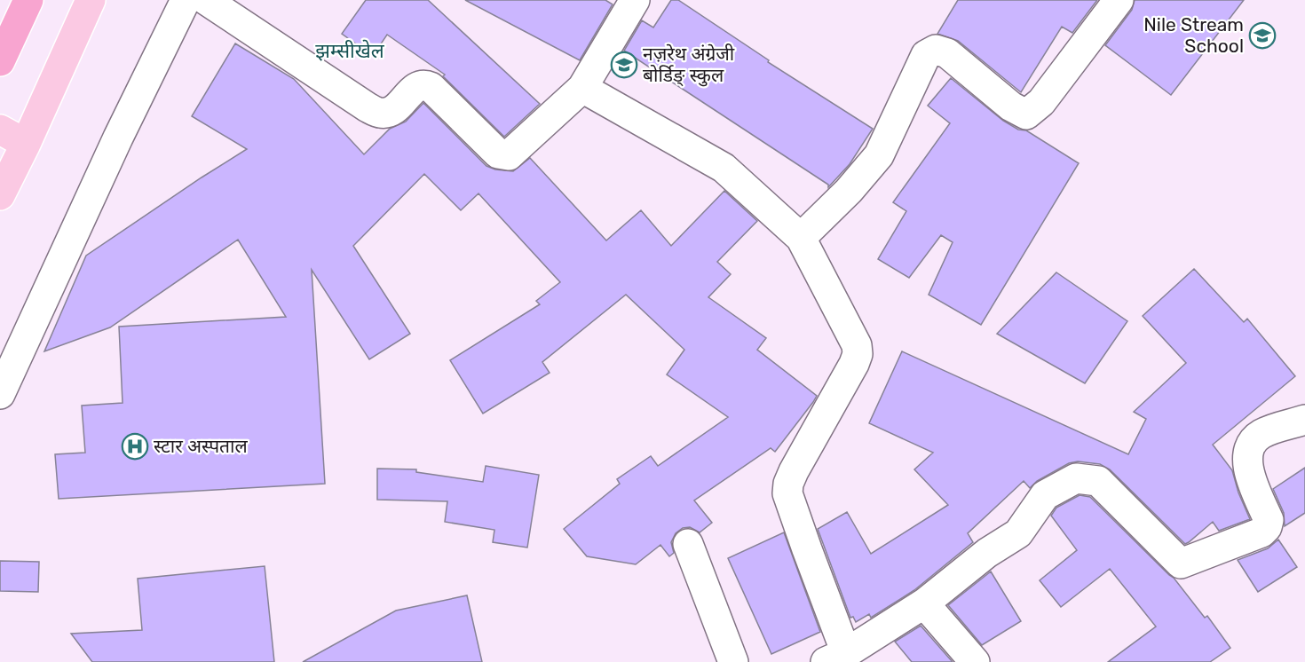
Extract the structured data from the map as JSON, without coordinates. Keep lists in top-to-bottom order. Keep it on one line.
{"districts":["झम्सीखेल"],"places":{"school or university":["Nile Stream School","नज़रेथ अंग्रेजी बोर्डिङ् स्कुल"],"hospital":["स्टार अस्पताल"]}}
